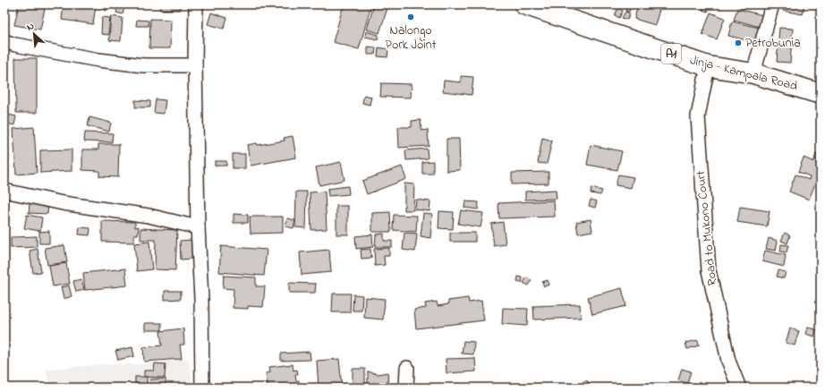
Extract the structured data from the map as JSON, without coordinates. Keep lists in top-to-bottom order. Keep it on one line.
{"streets":{"highway":["A1","Jinja - Kampala Road"],"street":["Road to Mukono Court"]},"crossings":[["Jinja - Kampala Road","Road to Mukono Court"]],"places":["Nalongo Pork Joint","Petrobunia"],"north":"top left"}
